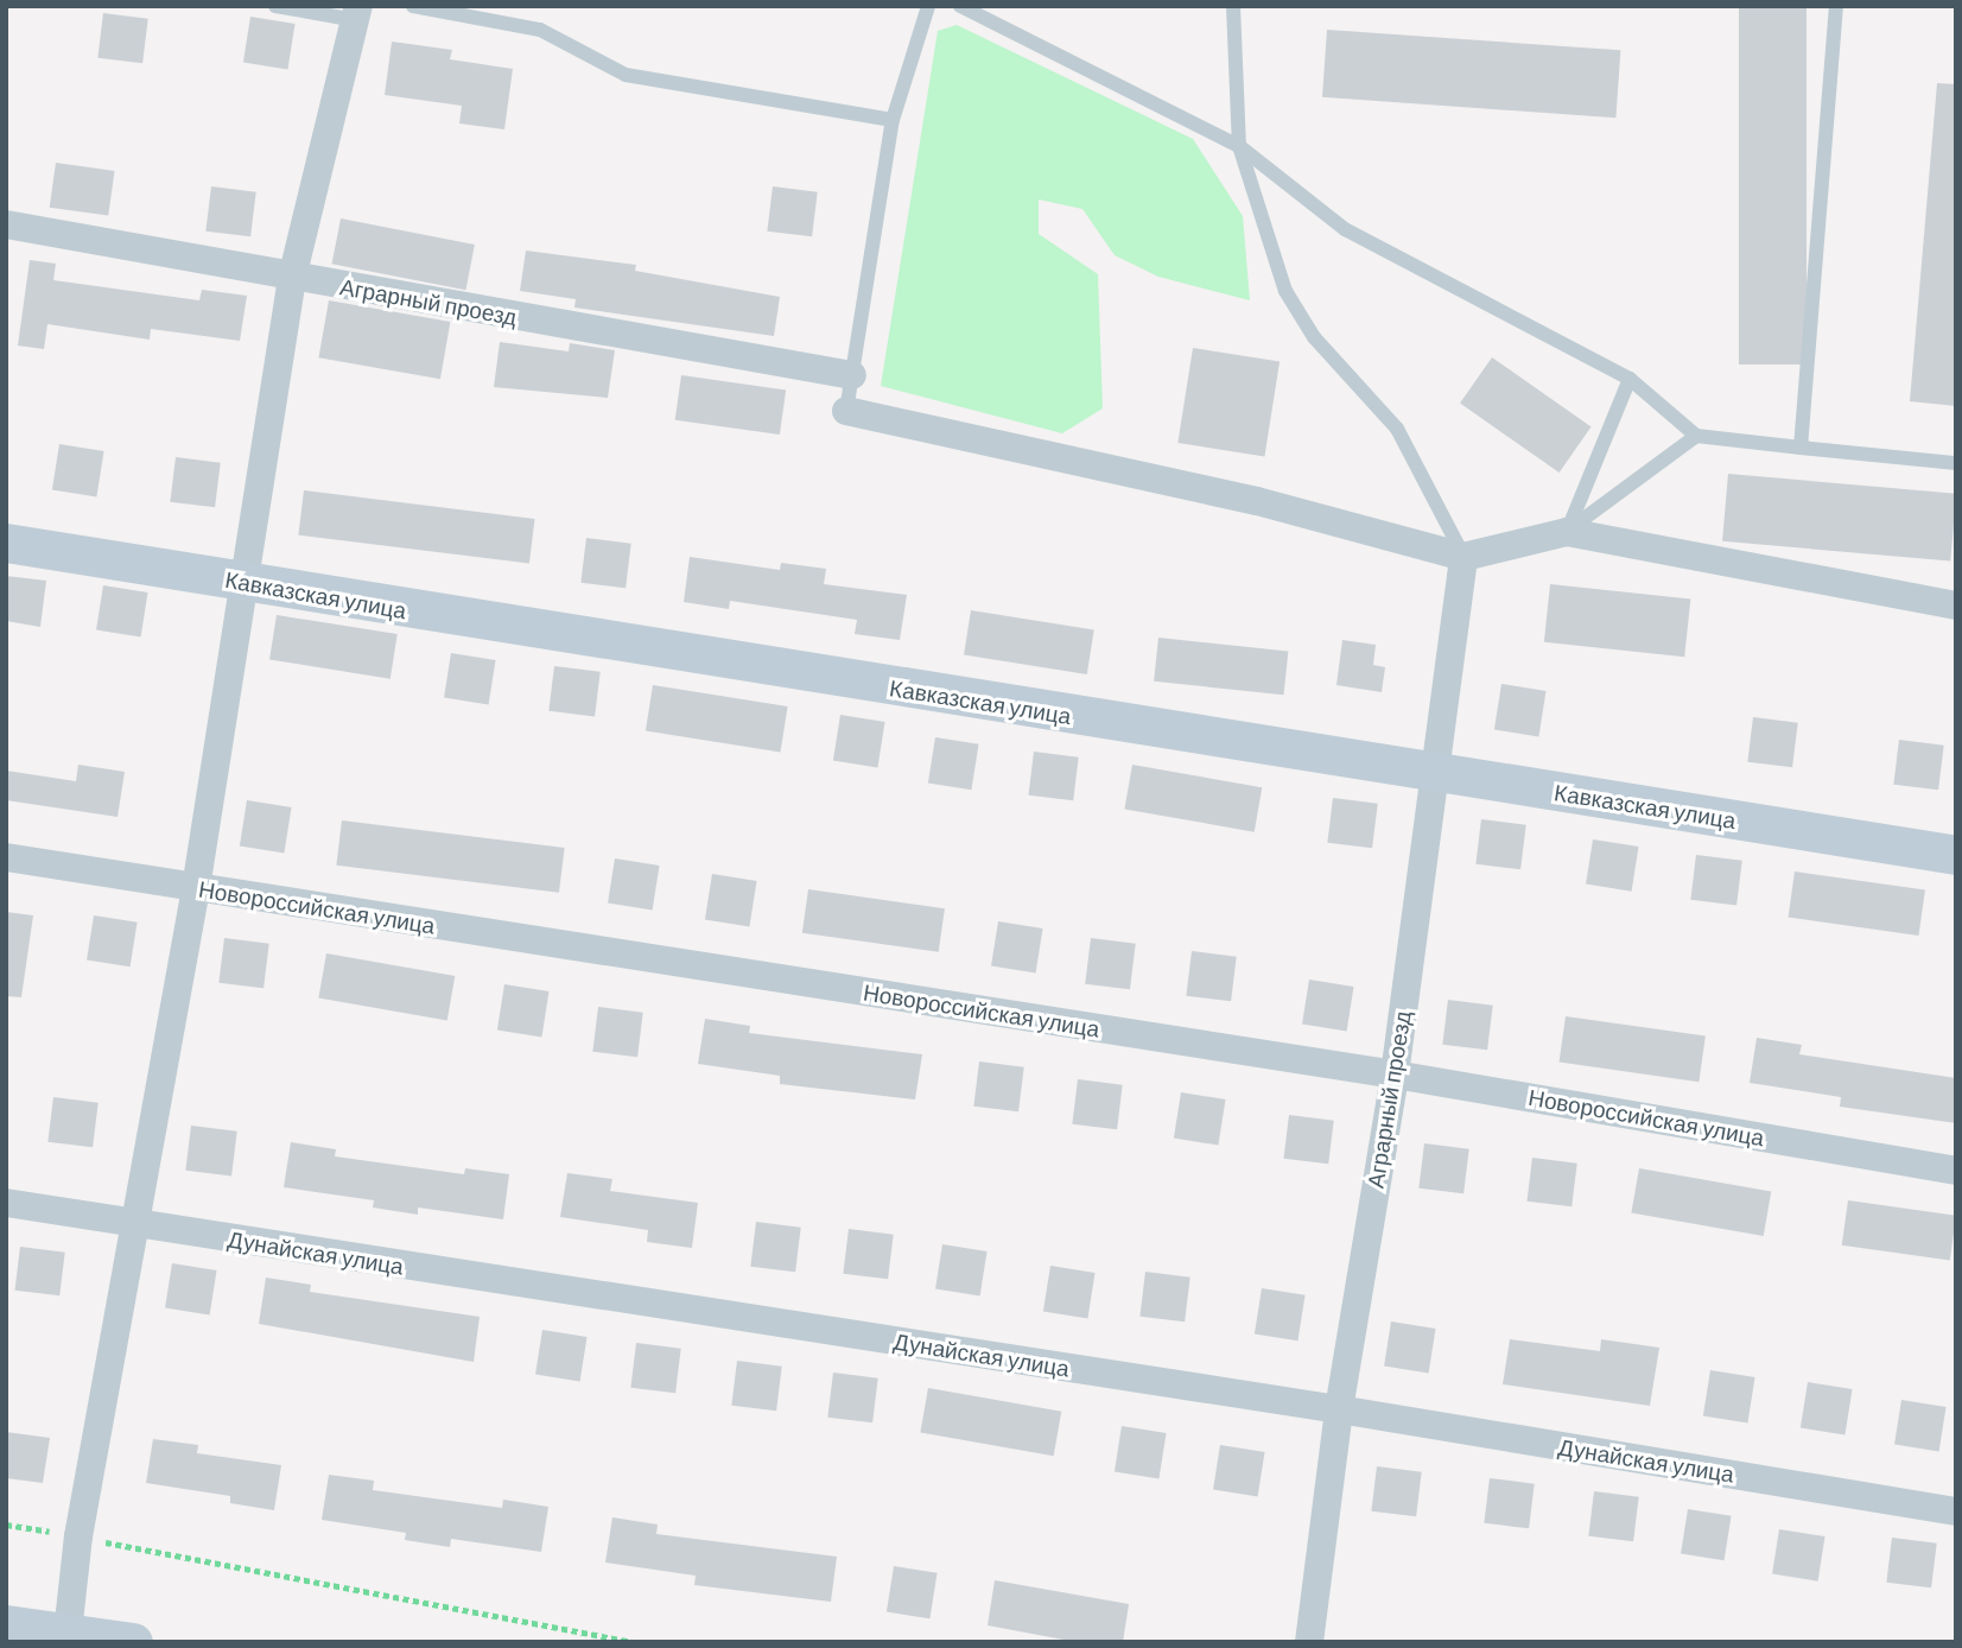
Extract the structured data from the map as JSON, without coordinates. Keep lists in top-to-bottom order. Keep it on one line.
{"streets":{"street":["Аграрный проезд","Кавказская улица","Новороссийская улица","Дунайская улица"]},"crossings":[["Аграрный проезд","Кавказская улица"],["Аграрный проезд","Новороссийская улица"],["Аграрный проезд","Дунайская улица"]]}
